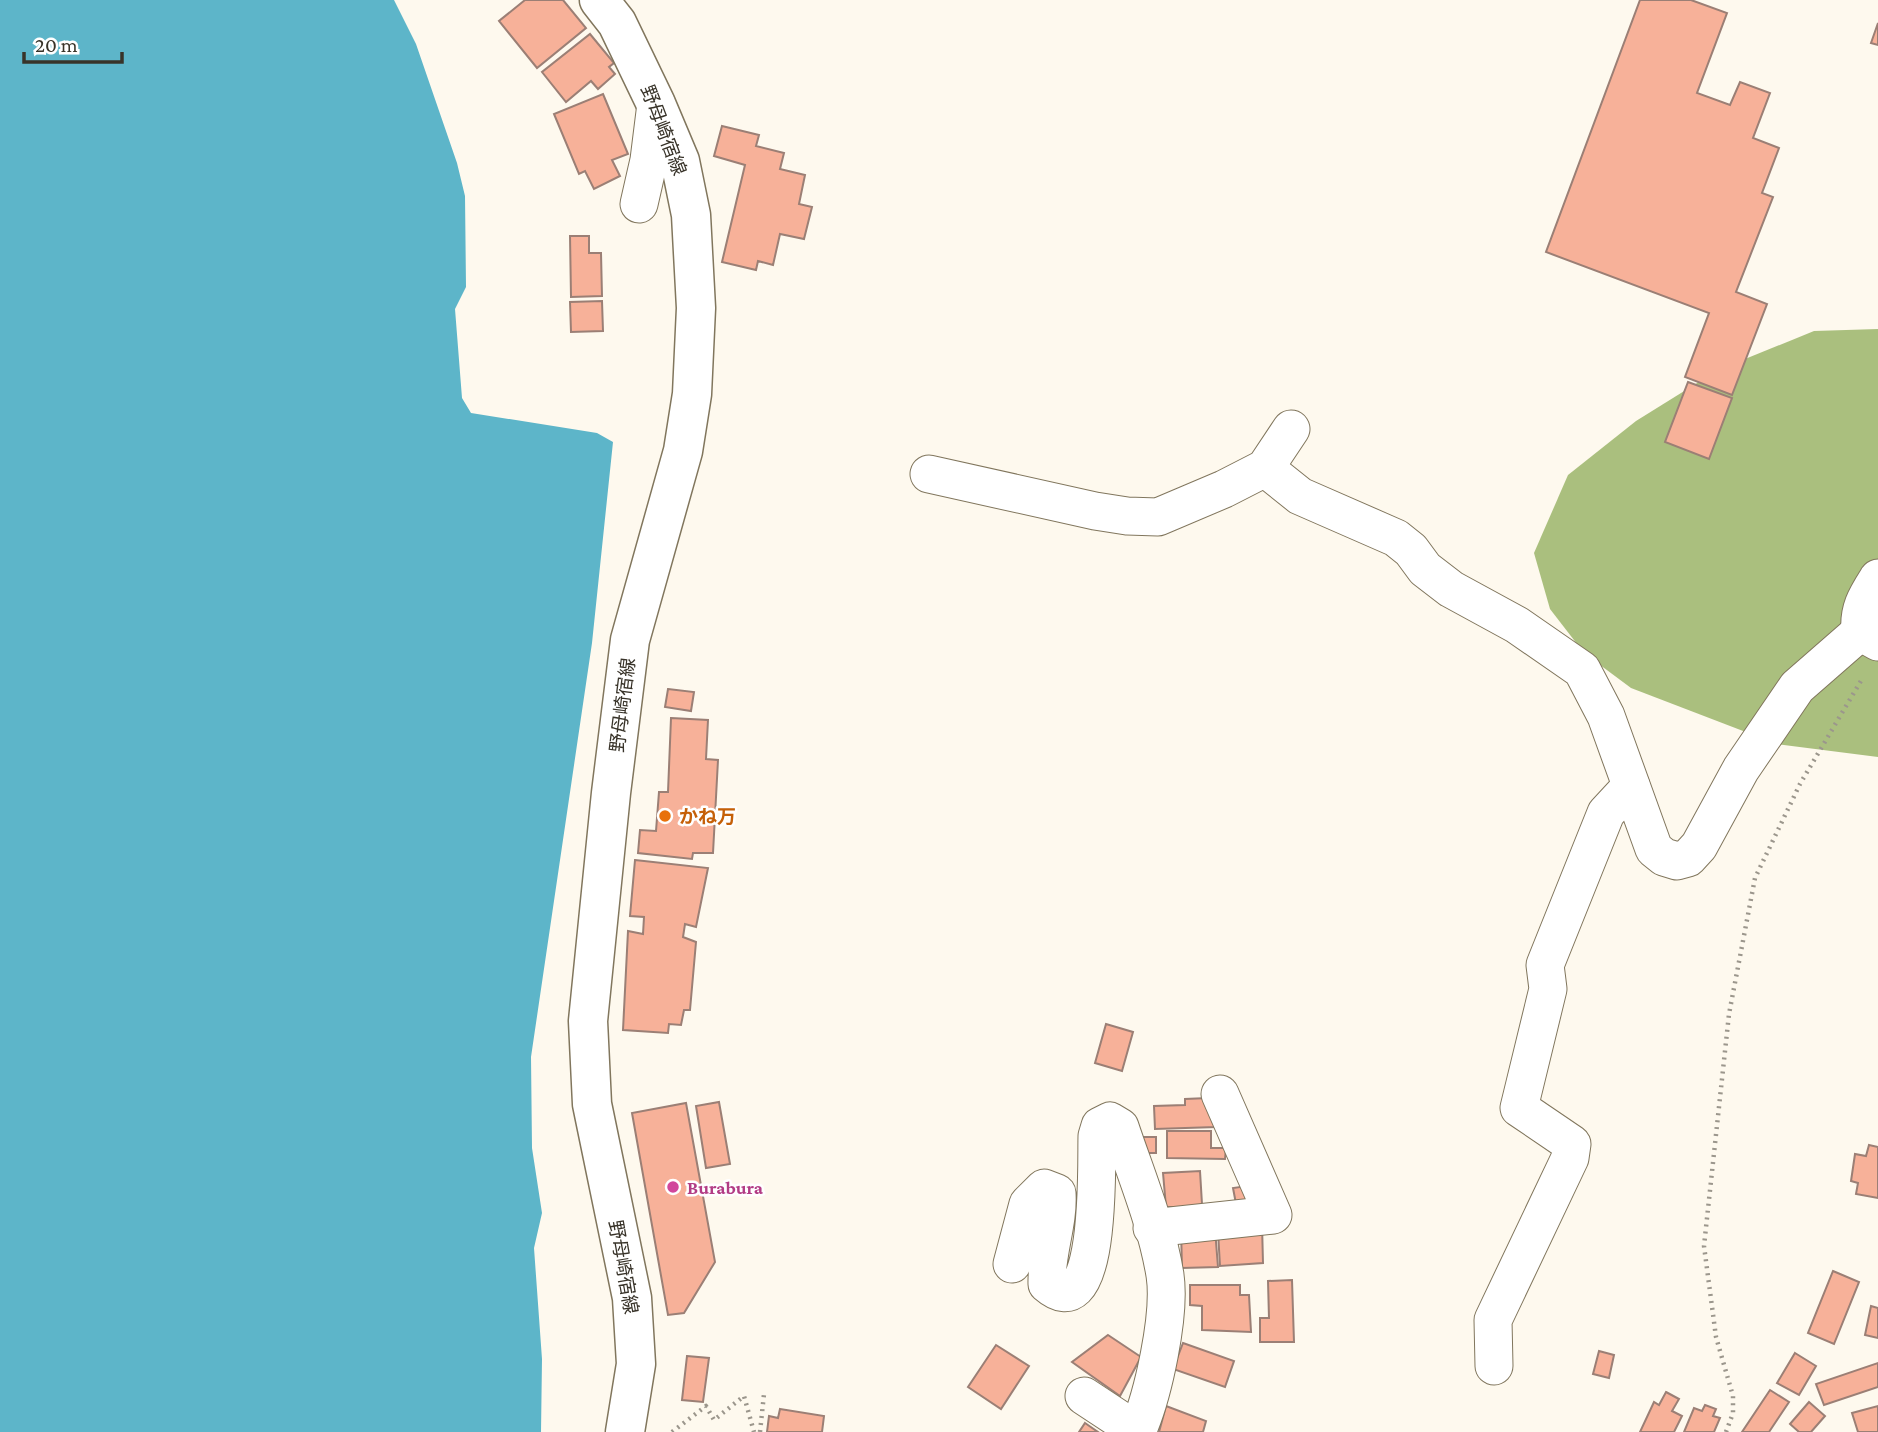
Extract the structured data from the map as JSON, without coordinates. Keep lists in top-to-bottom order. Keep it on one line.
{"streets":{"main road":["野母崎宿線"]},"places":["かね万","Burabura"],"scale_bar":"20 m"}
